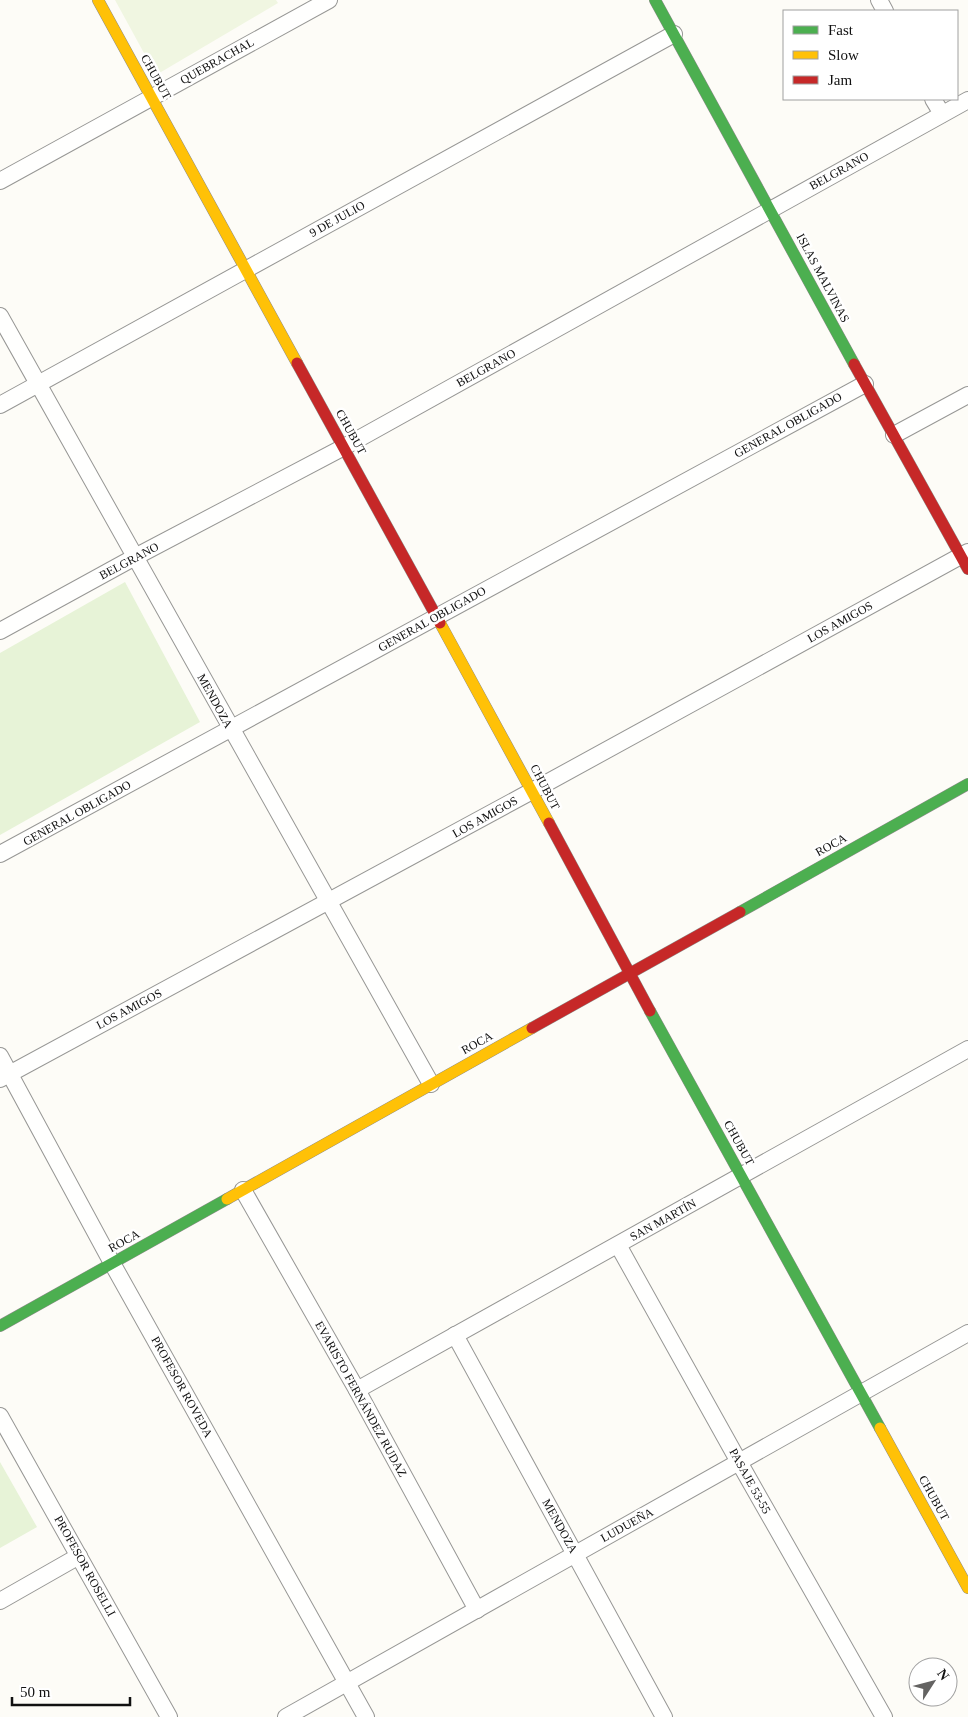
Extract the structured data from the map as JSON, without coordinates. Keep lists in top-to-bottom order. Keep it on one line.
{"streets":{"street":["QUEBRACHAL","CHUBUT","BELGRANO","9 DE JULIO","ISLAS MALVINAS","GENERAL OBLIGADO","LOS AMIGOS","MENDOZA","ROCA","SAN MARTÍN","PROFESOR ROVEDA","EVARISTO FERNÁNDEZ RUDAZ","PASAJE 53-55","LUDUEÑA","PROFESOR ROSELLI"]},"crossings":[["QUEBRACHAL","CHUBUT"],["CHUBUT","BELGRANO"],["CHUBUT","9 DE JULIO"],["CHUBUT","GENERAL OBLIGADO"],["CHUBUT","LOS AMIGOS"],["CHUBUT","ROCA"],["CHUBUT","SAN MARTÍN"],["CHUBUT","LUDUEÑA"],["BELGRANO","ISLAS MALVINAS"],["BELGRANO","MENDOZA"],["9 DE JULIO","ISLAS MALVINAS"],["9 DE JULIO","MENDOZA"],["ISLAS MALVINAS","GENERAL OBLIGADO"],["ISLAS MALVINAS","LOS AMIGOS"],["GENERAL OBLIGADO","MENDOZA"],["LOS AMIGOS","MENDOZA"],["LOS AMIGOS","PROFESOR ROVEDA"],["MENDOZA","ROCA"],["MENDOZA","SAN MARTÍN"],["MENDOZA","LUDUEÑA"],["ROCA","PROFESOR ROVEDA"],["ROCA","EVARISTO FERNÁNDEZ RUDAZ"],["SAN MARTÍN","EVARISTO FERNÁNDEZ RUDAZ"],["SAN MARTÍN","PASAJE 53-55"],["PROFESOR ROVEDA","LUDUEÑA"],["EVARISTO FERNÁNDEZ RUDAZ","LUDUEÑA"],["PASAJE 53-55","LUDUEÑA"]],"legend":["Fast","Slow","Jam"],"scale_bar":"50 m","north":"top right"}
